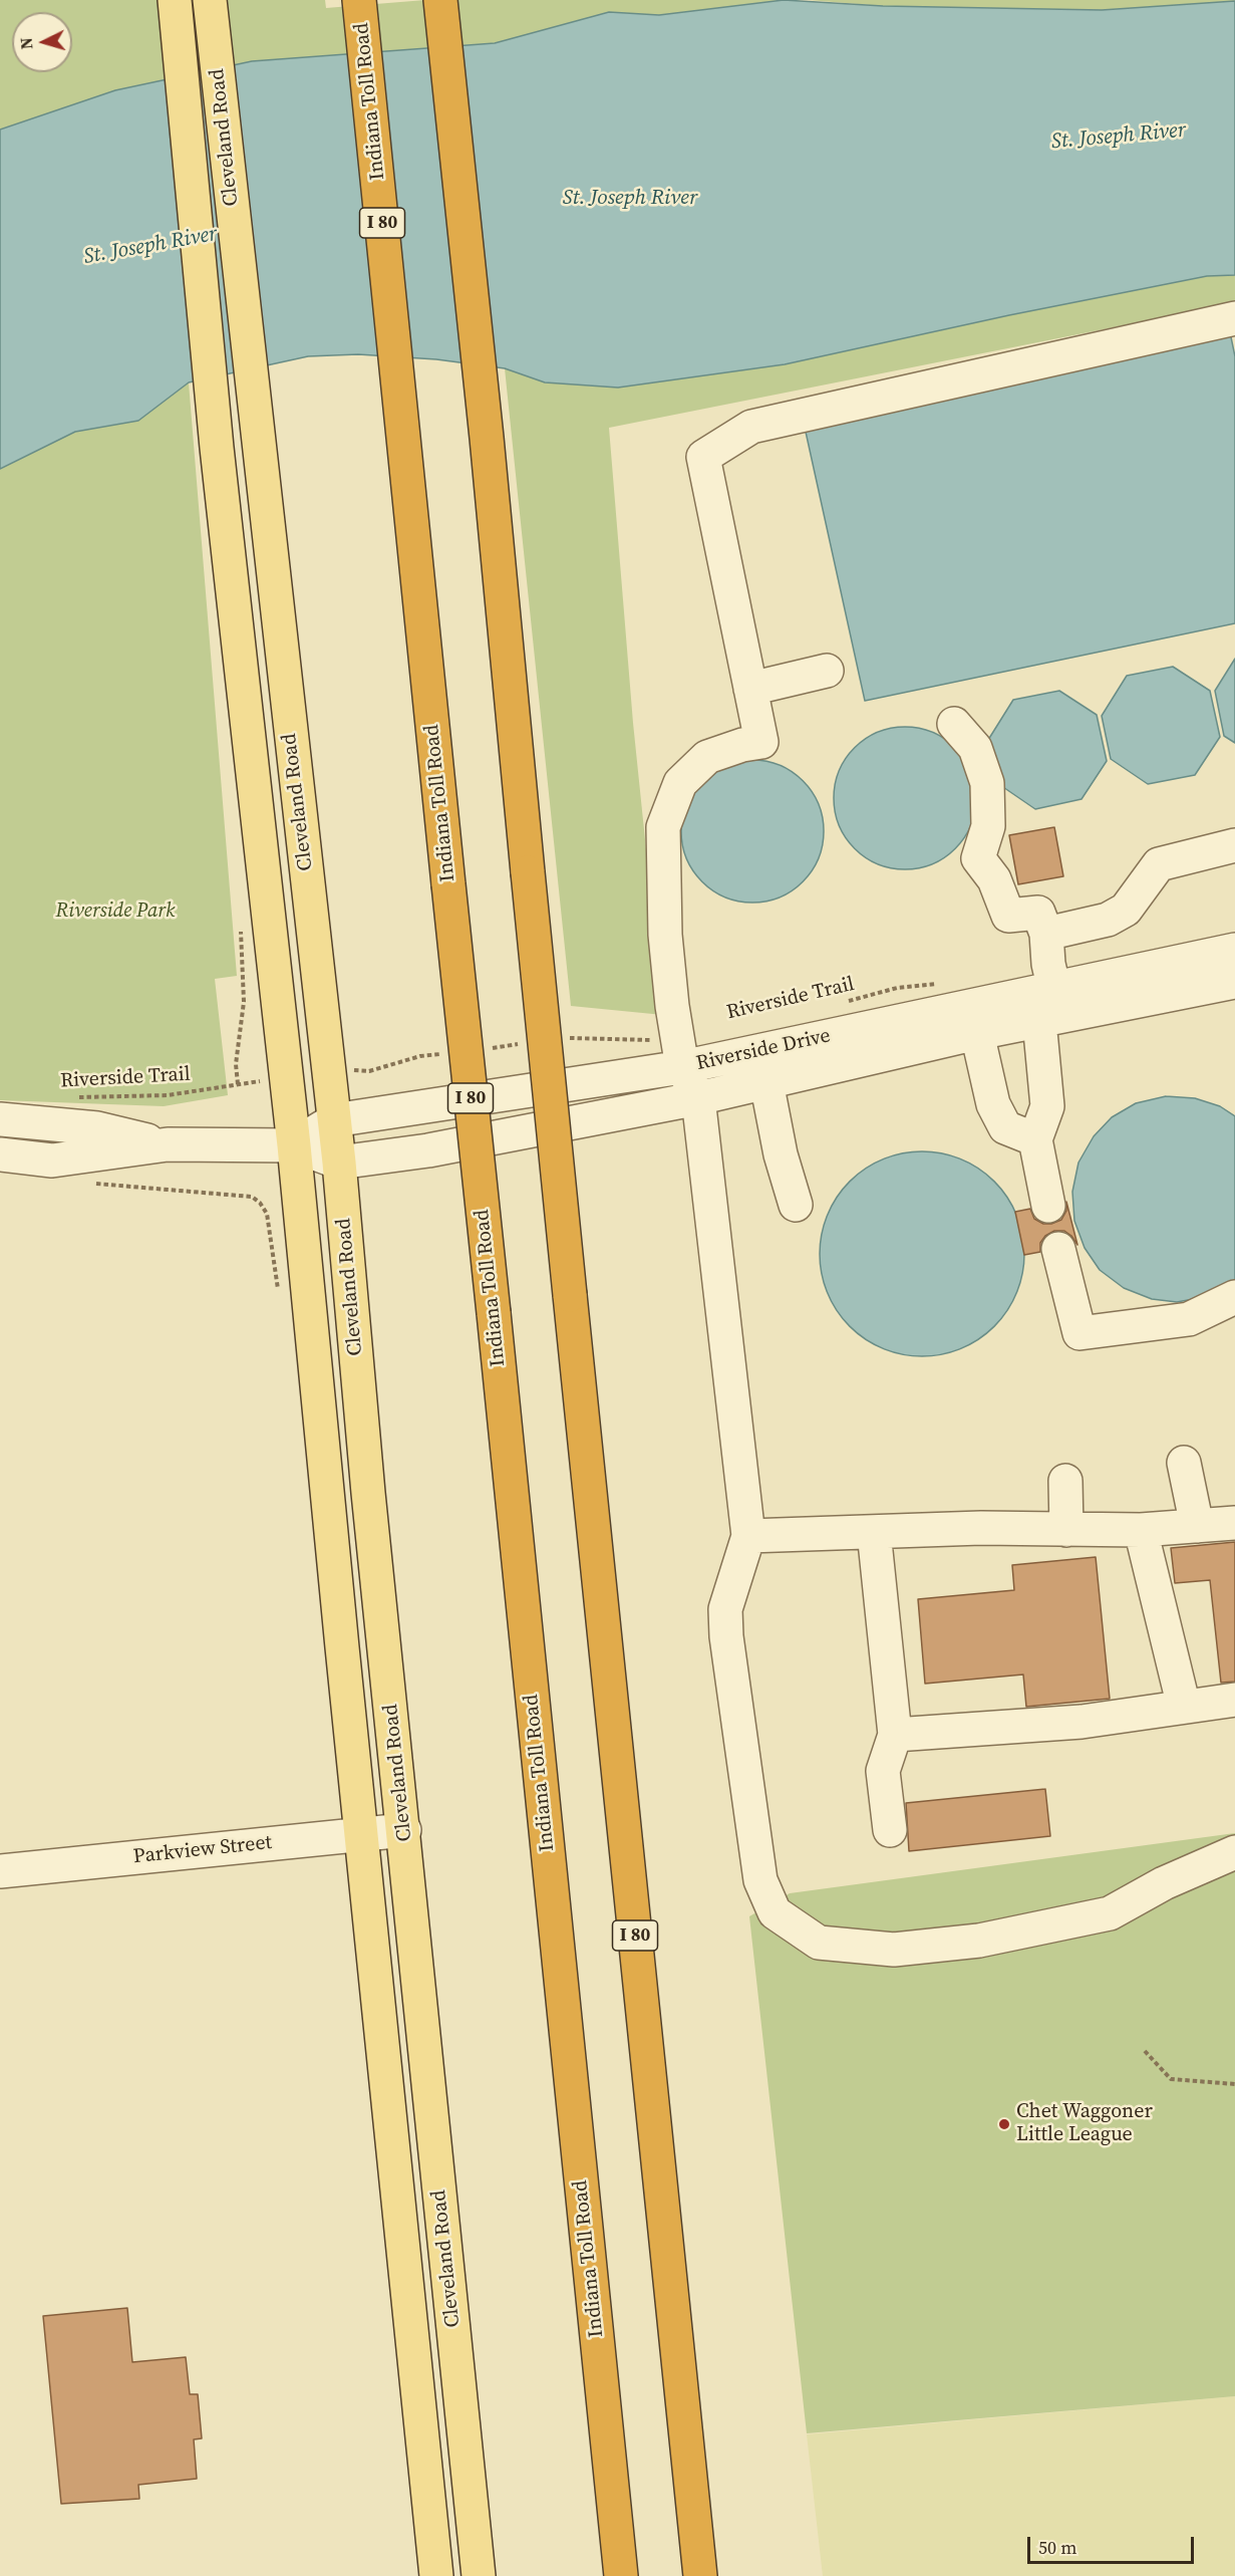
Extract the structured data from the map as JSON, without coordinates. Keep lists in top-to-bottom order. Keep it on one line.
{"streets":{"highway":["Indiana Toll Road","I 80"],"main road":["Cleveland Road"],"street":["Riverside Drive","Parkview Street"],"path":["Riverside Trail"]},"crossings":[["Cleveland Road","Riverside Drive"],["Cleveland Road","Parkview Street"]],"water":["St. Joseph River"],"parks":["Riverside Park"],"places":["Chet Waggoner Little League"],"scale_bar":"50 m","north":"left"}
